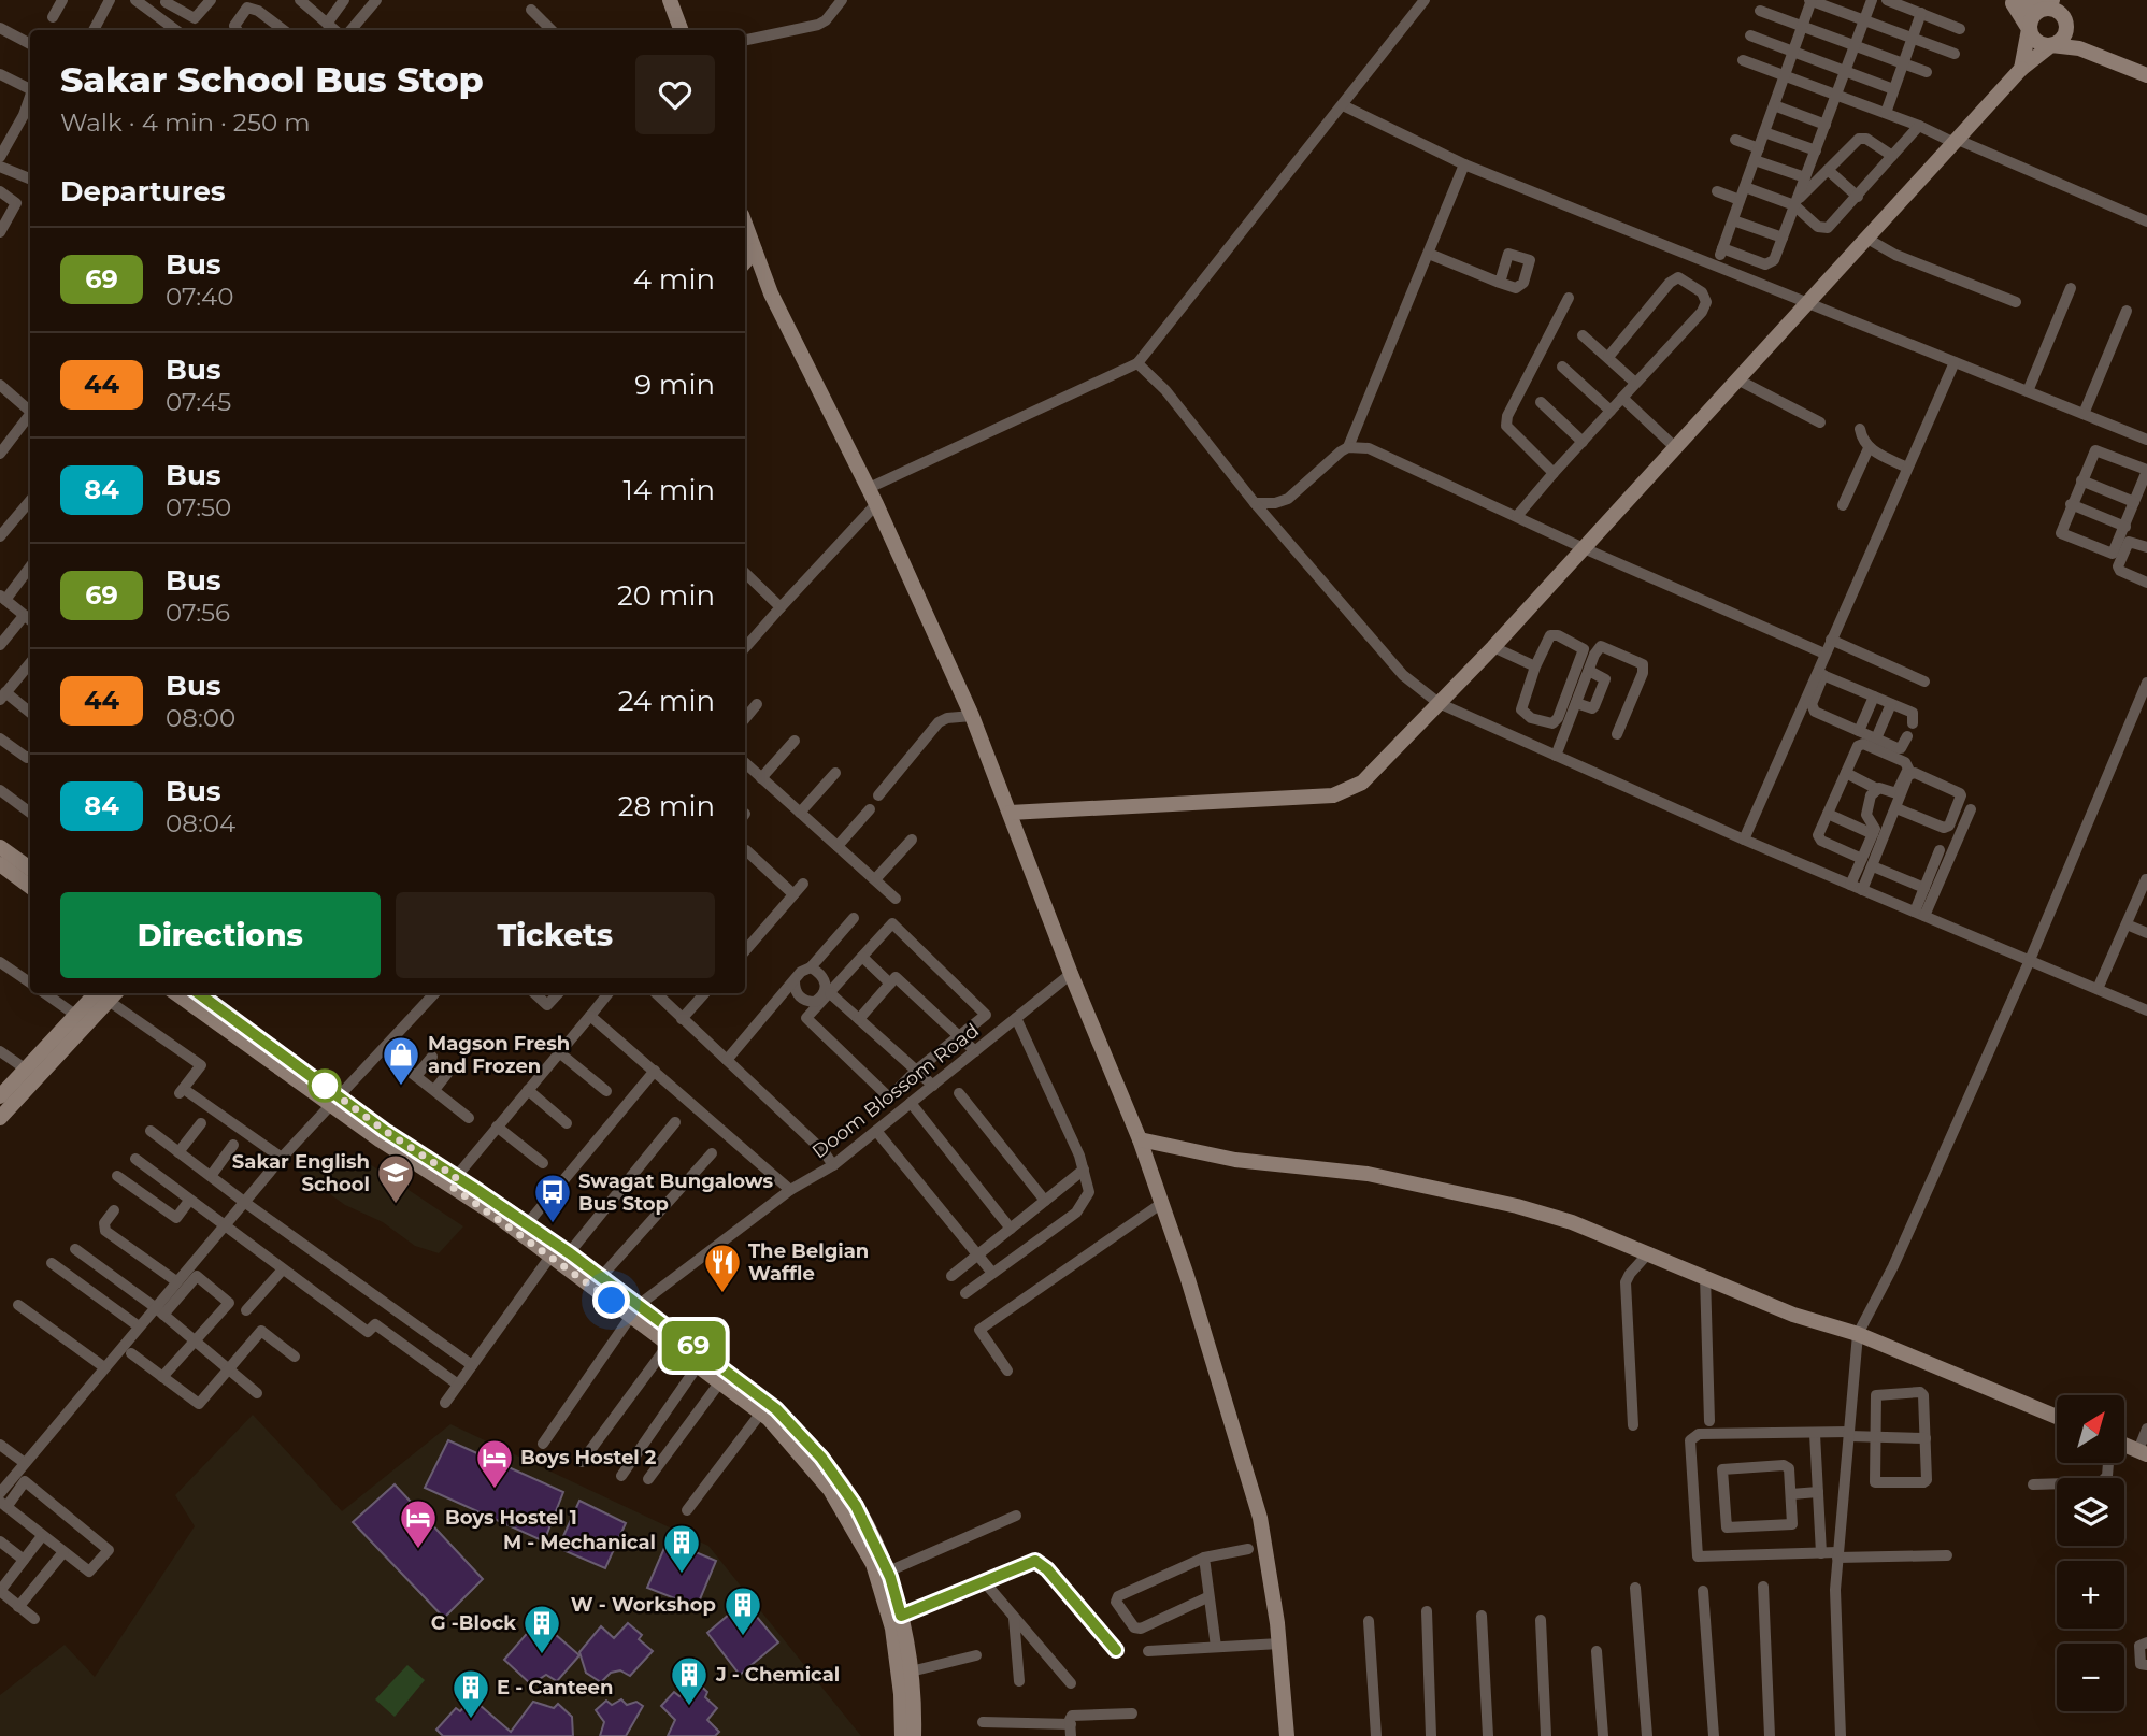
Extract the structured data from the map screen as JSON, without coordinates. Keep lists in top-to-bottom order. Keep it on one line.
{"streets":{"street":["Doom Blossom Road"]},"places":{"shop":["Magson Fresh and Frozen"],"school or university":["Sakar English School"],"bus stop":["Swagat Bungalows Bus Stop"],"restaurant":["The Belgian Waffle"],"hotel":["Boys Hostel 2","Boys Hostel 1"],"building":["M - Mechanical","W - Workshop","G -Block","J - Chemical","E - Canteen"]},"lines":["bus line 69"],"north":"top right","page":{"on_map":"69","heading":[["Sakar School Bus Stop","Walk · 4 min · 250 m"],"Departures"],"list":[{"mark":"69","name":"Bus","note":"07:40","value":"4 min"},{"mark":"44","name":"Bus","note":"07:45","value":"9 min"},{"mark":"84","name":"Bus","note":"07:50","value":"14 min"},{"mark":"69","name":"Bus","note":"07:56","value":"20 min"},{"mark":"44","name":"Bus","note":"08:00","value":"24 min"},{"mark":"84","name":"Bus","note":"08:04","value":"28 min"}],"buttons":["Directions","Tickets"],"map_buttons":["+","−"]}}
